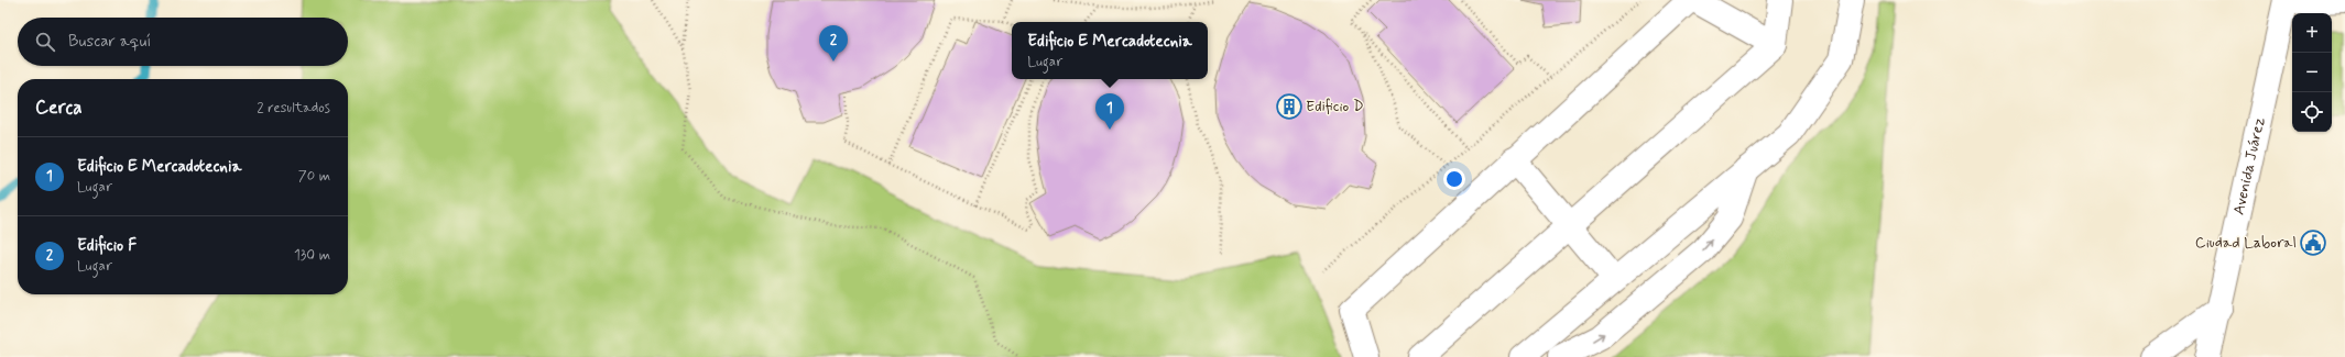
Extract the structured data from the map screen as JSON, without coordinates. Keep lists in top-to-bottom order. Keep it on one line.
{"streets":{"street":["Avenida Juárez"]},"places":{"building":["Edificio D"],"public building":["Ciudad Laboral"]},"page":{"map_buttons":["+","−"],"search":"Buscar aquí","popup":["Edificio E Mercadotecnia","Lugar"],"pins":["2","1"],"heading":["Cerca","2 resultados"],"list":[{"mark":"1","name":"Edificio E Mercadotecnia","note":"Lugar","value":"70 m"},{"mark":"2","name":"Edificio F","note":"Lugar","value":"130 m"}]}}
